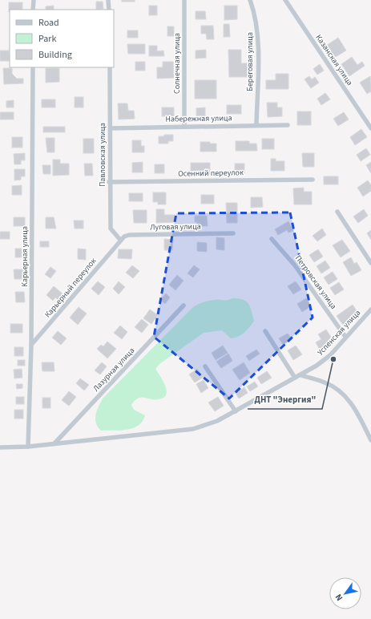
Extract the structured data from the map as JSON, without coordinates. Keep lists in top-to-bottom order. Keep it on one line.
{"streets":{"street":["Казанская улица","Береговая улица","Солнечная улица","Набережная улица","Павловская улица","Осенний переулок","Луговая улица","Карьерная улица","Петровская улица","Карьерный переулок","Успенская улица","Лазурная улица"]},"crossings":[["Береговая улица","Набережная улица"],["Солнечная улица","Набережная улица"],["Набережная улица","Павловская улица"],["Павловская улица","Осенний переулок"],["Павловская улица","Луговая улица"],["Павловская улица","Карьерный переулок"],["Луговая улица","Карьерный переулок"],["Карьерная улица","Карьерный переулок"],["Карьерная улица","Успенская улица"],["Петровская улица","Успенская улица"],["Успенская улица","Лазурная улица"]],"places":["ДНТ \"Энергия\""],"legend":["Road","Park","Building"],"north":"bottom left"}
